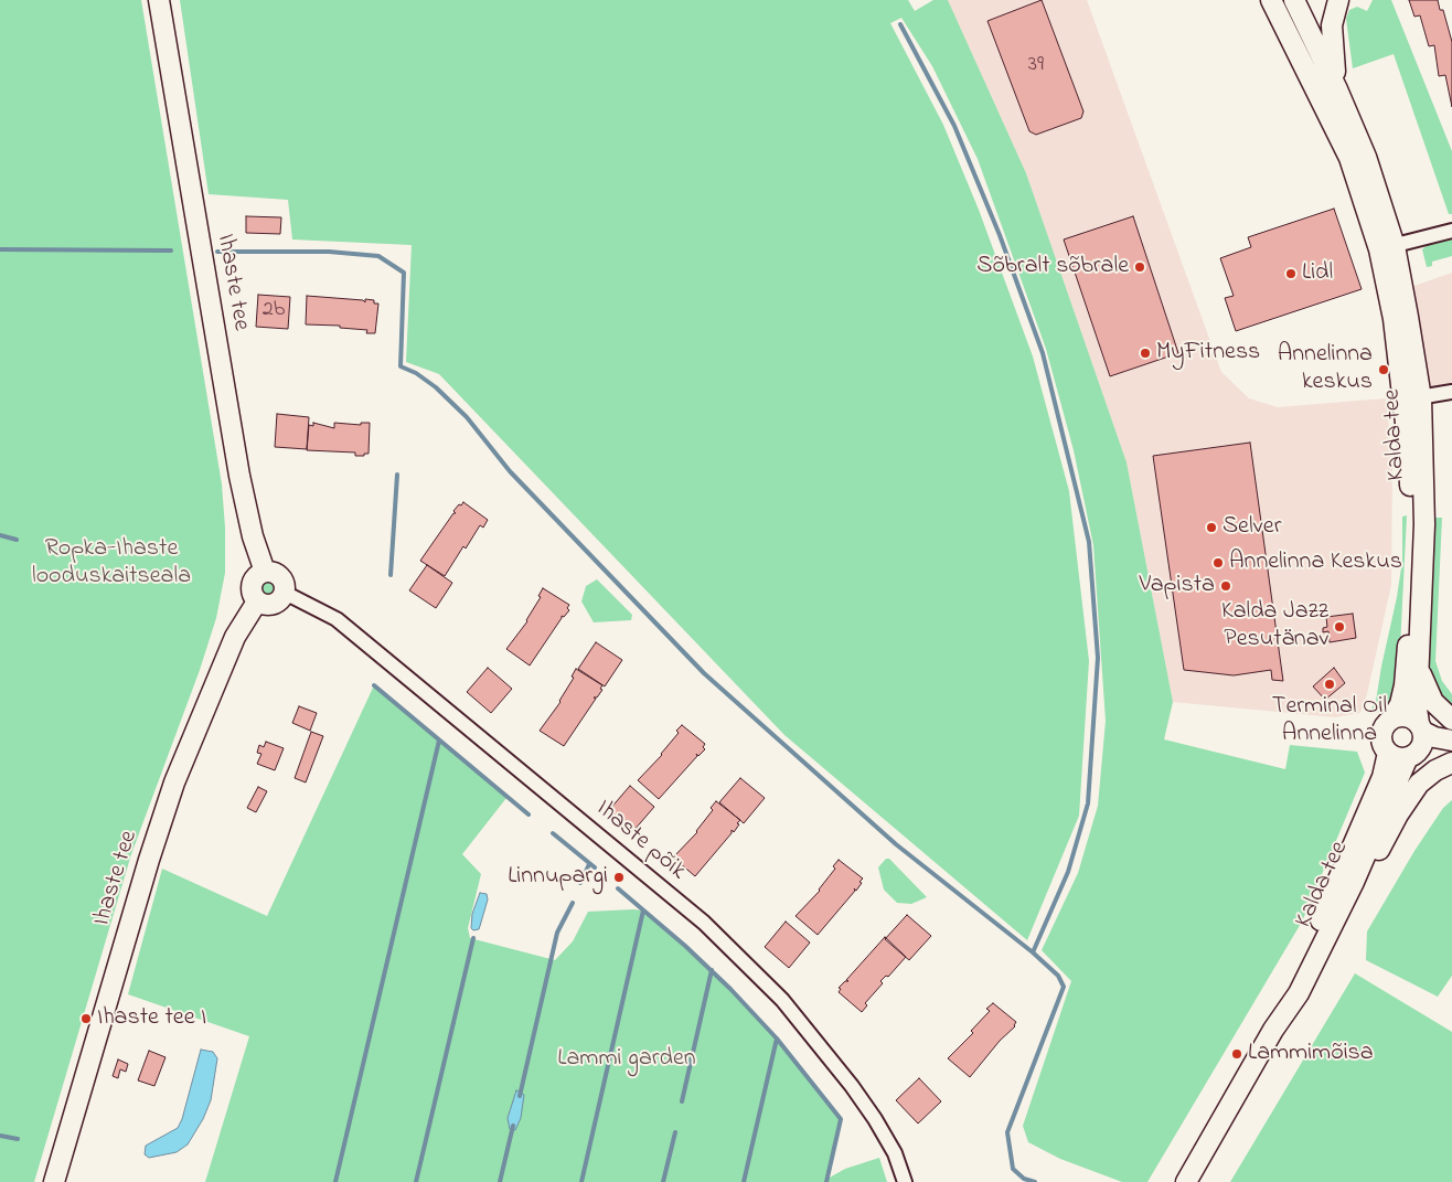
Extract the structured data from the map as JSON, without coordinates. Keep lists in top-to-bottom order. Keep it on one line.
{"streets":{"street":["Ihaste tee","Kalda tee","Ihaste põik"]},"crossings":[["Ihaste tee","Ihaste põik"]],"parks":["Ropka-Ihaste looduskaitseala","Lammi garden"],"places":["Sõbralt sõbrale","Lidl","MyFitness","Annelinna keskus","Selver","Annelinna Keskus","Vapista","Kalda Jazz Pesutänav","Terminal Oil Annelinna","Linnupargi","Ihaste tee I","Lammimõisa"],"house_numbers":["39","2b"]}
